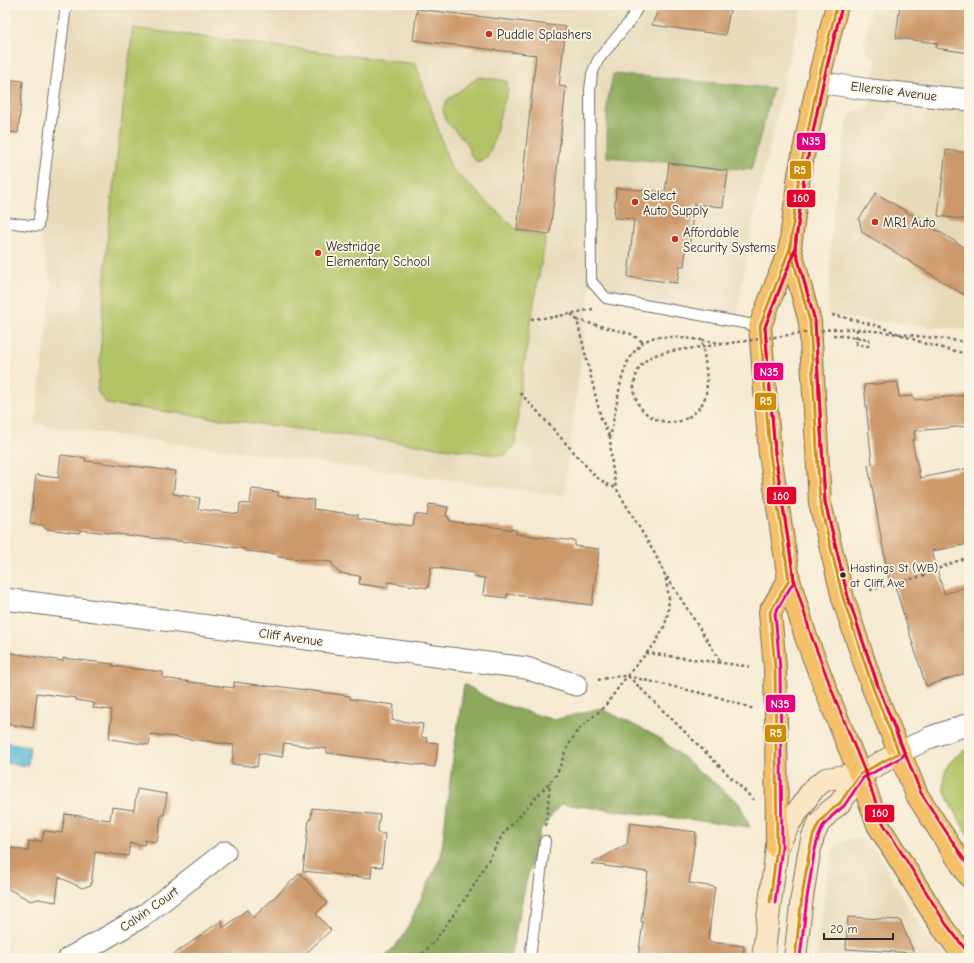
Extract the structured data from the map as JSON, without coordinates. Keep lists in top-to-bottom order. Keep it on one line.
{"streets":{"street":["Ellerslie Avenue","Cliff Avenue","Calvin Court"]},"places":["Puddle Splashers","Select Auto Supply","MR1 Auto","Affordable Security Systems","Westridge Elementary School","Hastings St (WB) at Cliff Ave"],"lines":["transit line R5","transit line N35","transit line 160"],"scale_bar":"20 m"}
